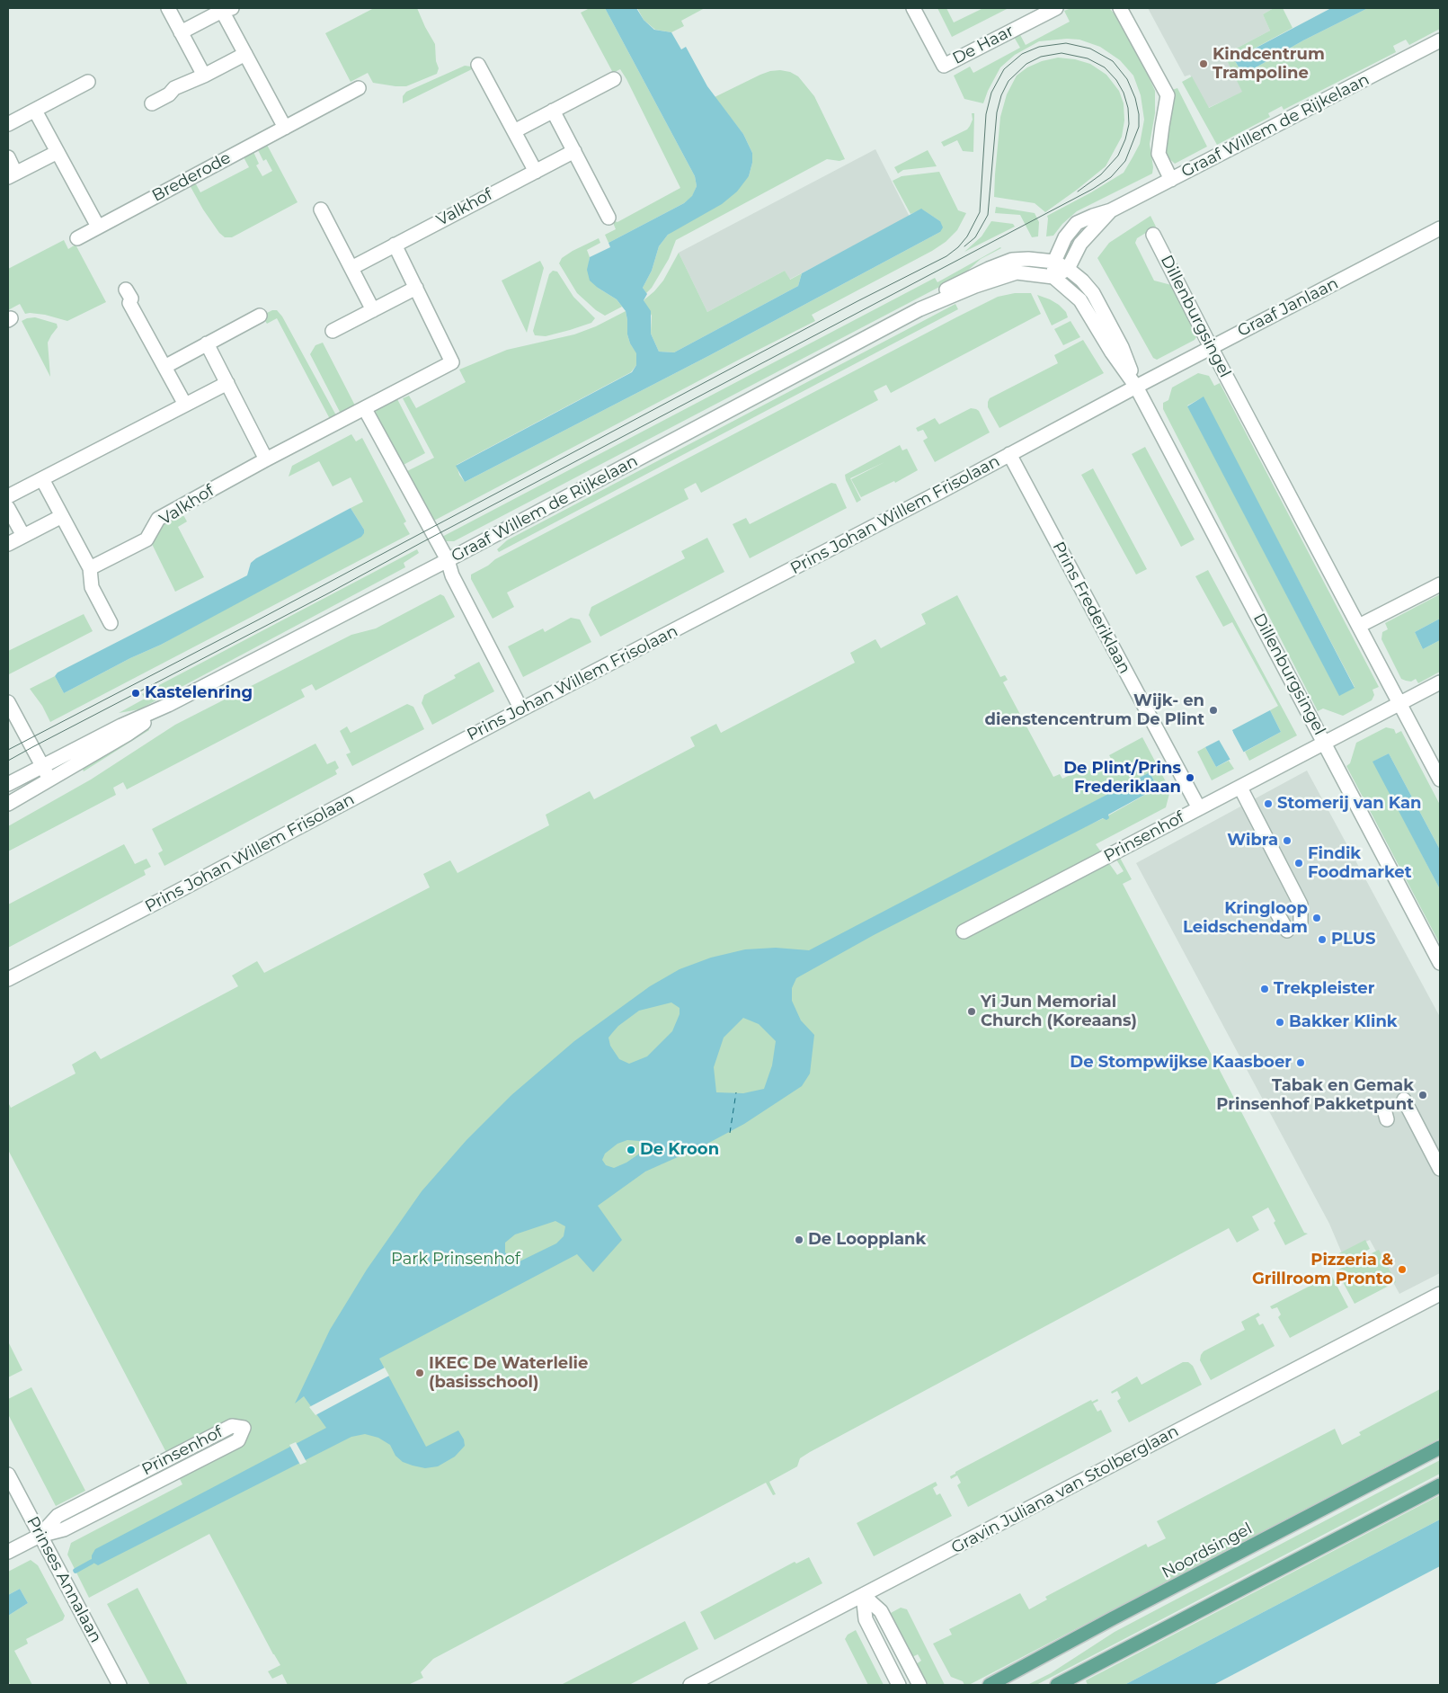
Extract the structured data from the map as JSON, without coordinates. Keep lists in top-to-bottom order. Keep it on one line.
{"streets":{"main road":["Noordsingel"],"street":["De Haar","Graaf Willem de Rijkelaan","Brederode","Valkhof","Graaf Janlaan","Dillenburgsingel","Prins Johan Willem Frisolaan","Prins Frederiklaan","Prinsenhof","Gravin Juliana van Stolberglaan","Prinses Annalaan"]},"crossings":[["Graaf Willem de Rijkelaan","Dillenburgsingel"],["Graaf Janlaan","Dillenburgsingel"],["Graaf Janlaan","Prins Johan Willem Frisolaan"],["Dillenburgsingel","Prins Johan Willem Frisolaan"],["Dillenburgsingel","Prinsenhof"],["Prins Johan Willem Frisolaan","Prins Frederiklaan"],["Prins Frederiklaan","Prinsenhof"],["Prinsenhof","Prinses Annalaan"]],"parks":["Park Prinsenhof"],"places":["Kindcentrum Trampoline","Kastelenring","Wijk- en dienstencentrum De Plint","De Plint/Prins Frederiklaan","Stomerij van Kan","Wibra","Findik Foodmarket","Kringloop Leidschendam","PLUS","Trekpleister","Yi Jun Memorial Church (Koreaans)","Bakker Klink","De Stompwijkse Kaasboer","Tabak en Gemak Prinsenhof Pakketpunt","De Kroon","De Loopplank","Pizzeria & Grillroom Pronto","IKEC De Waterlelie (basisschool)"]}
